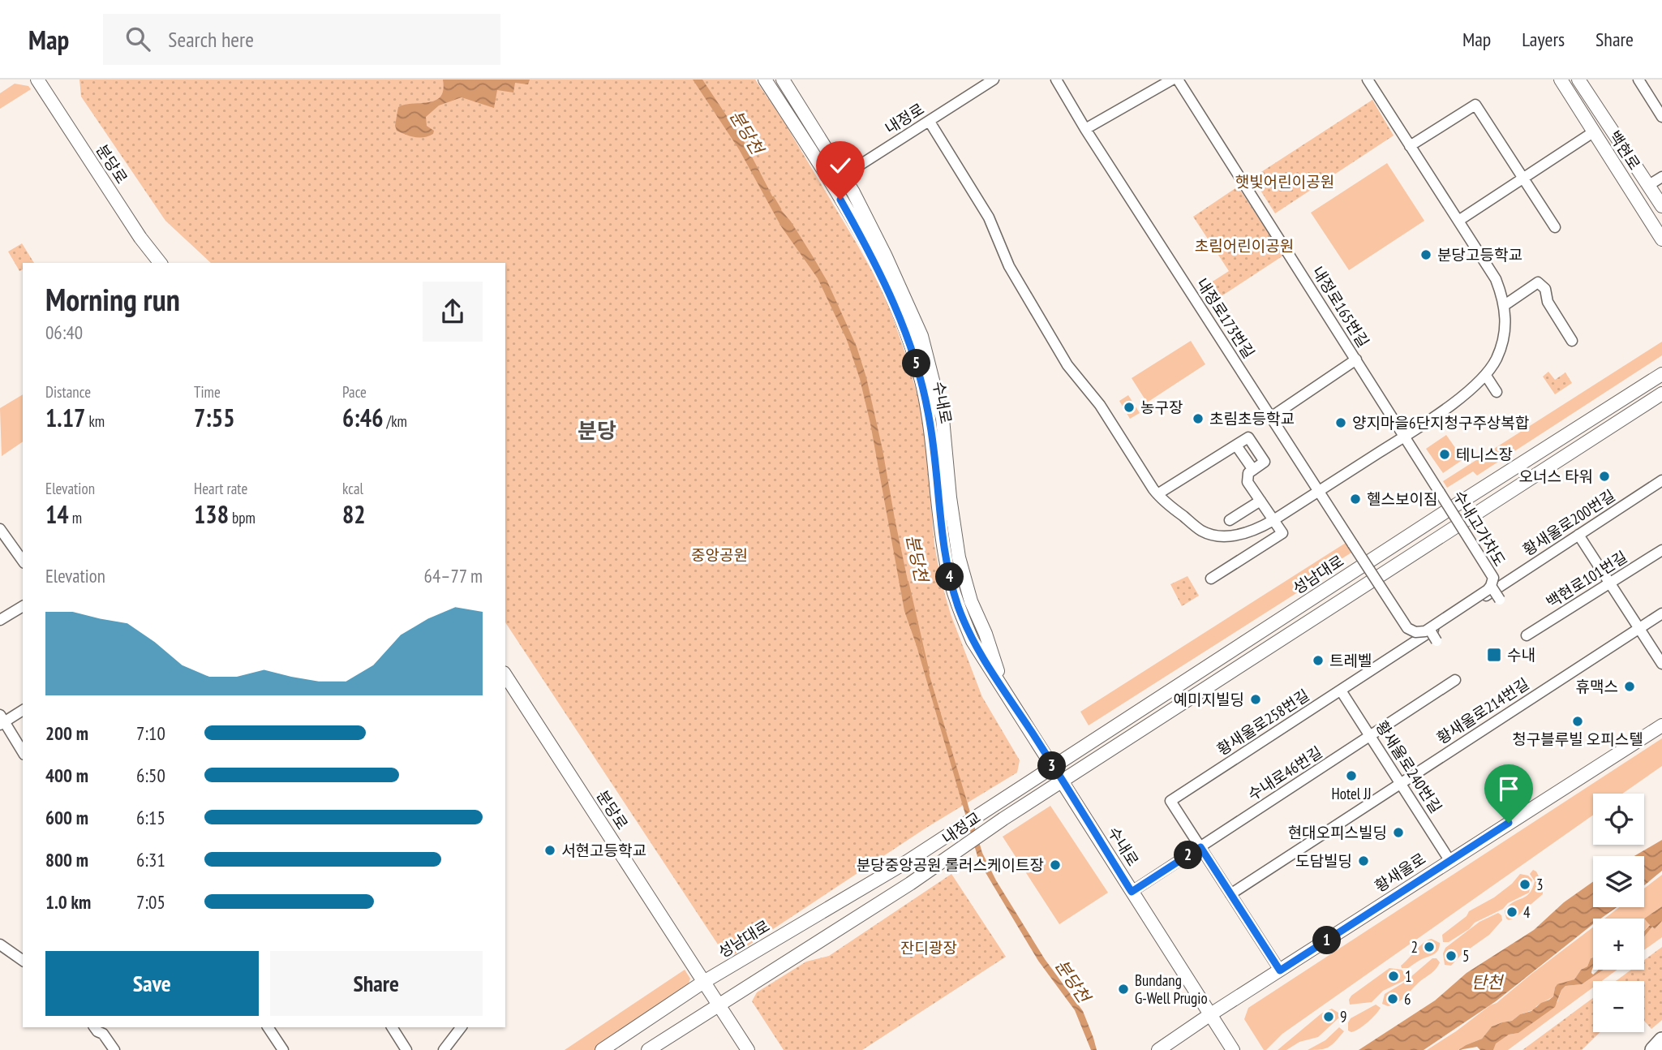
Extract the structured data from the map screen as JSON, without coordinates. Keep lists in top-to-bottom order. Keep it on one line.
{"streets":{"main road":["백현로","분당로","수내로","성남대로","내정교","황새울로"],"street":["내정로","내정로165번길","내정로173번길","황새울로200번길","수내고가차도","백현로101번길","황새울로214번길","황새울로258번길","황새울로240번길","수내로46번길"]},"crossings":[["내정로","수내로"],["분당로","성남대로"],["분당로","내정교"],["내정로165번길","수내고가차도"],["내정로173번길","수내고가차도"],["수내로","성남대로"],["수내로","수내로46번길"],["수내로","내정교"],["수내로","황새울로"],["황새울로200번길","황새울로258번길"],["황새울로214번길","황새울로240번길"],["황새울로258번길","황새울로240번길"],["황새울로258번길","수내로46번길"],["황새울로258번길","황새울로"],["황새울로240번길","수내로46번길"],["황새울로240번길","황새울로"]],"districts":["분당"],"water":["분당천","탄천"],"parks":["햇빛어린이공원","초림어린이공원","중앙공원","잔디광장"],"places":{"other":["분당고등학교","농구장","초림초등학교","양지마을6단지청구주상복합","테니스장","오너스 타워","헬스보이짐","트레벨","휴맥스","예미지빌딩","청구블루빌 오피스텔","Hotel JJ","현대오피스빌딩","서현고등학교","도담빌딩","분당중앙공원 롤러스케이트장","3","4","2","5","1","Bundang G-Well Prugio","6","9"],"transit":["수내"]},"page":{"header":"Map","search":"Search here","nav":["Map","Layers","Share"],"heading":["Morning run","06:40"],"pins":["5","4","3","2","1"],"stats":[["Distance","1.17 km"],["Time","7:55"],["Pace","6:46 /km"],["Elevation","14 m"],["Heart rate","138 bpm"],["kcal","82"]],"chart":["Elevation","64–77 m"],"list":[{"name":"200 m","note":"7:10"},{"name":"400 m","note":"6:50"},{"name":"600 m","note":"6:15"},{"name":"800 m","note":"6:31"},{"name":"1.0 km","note":"7:05"}],"map_buttons":["+","−"],"buttons":["Save","Share"]}}
